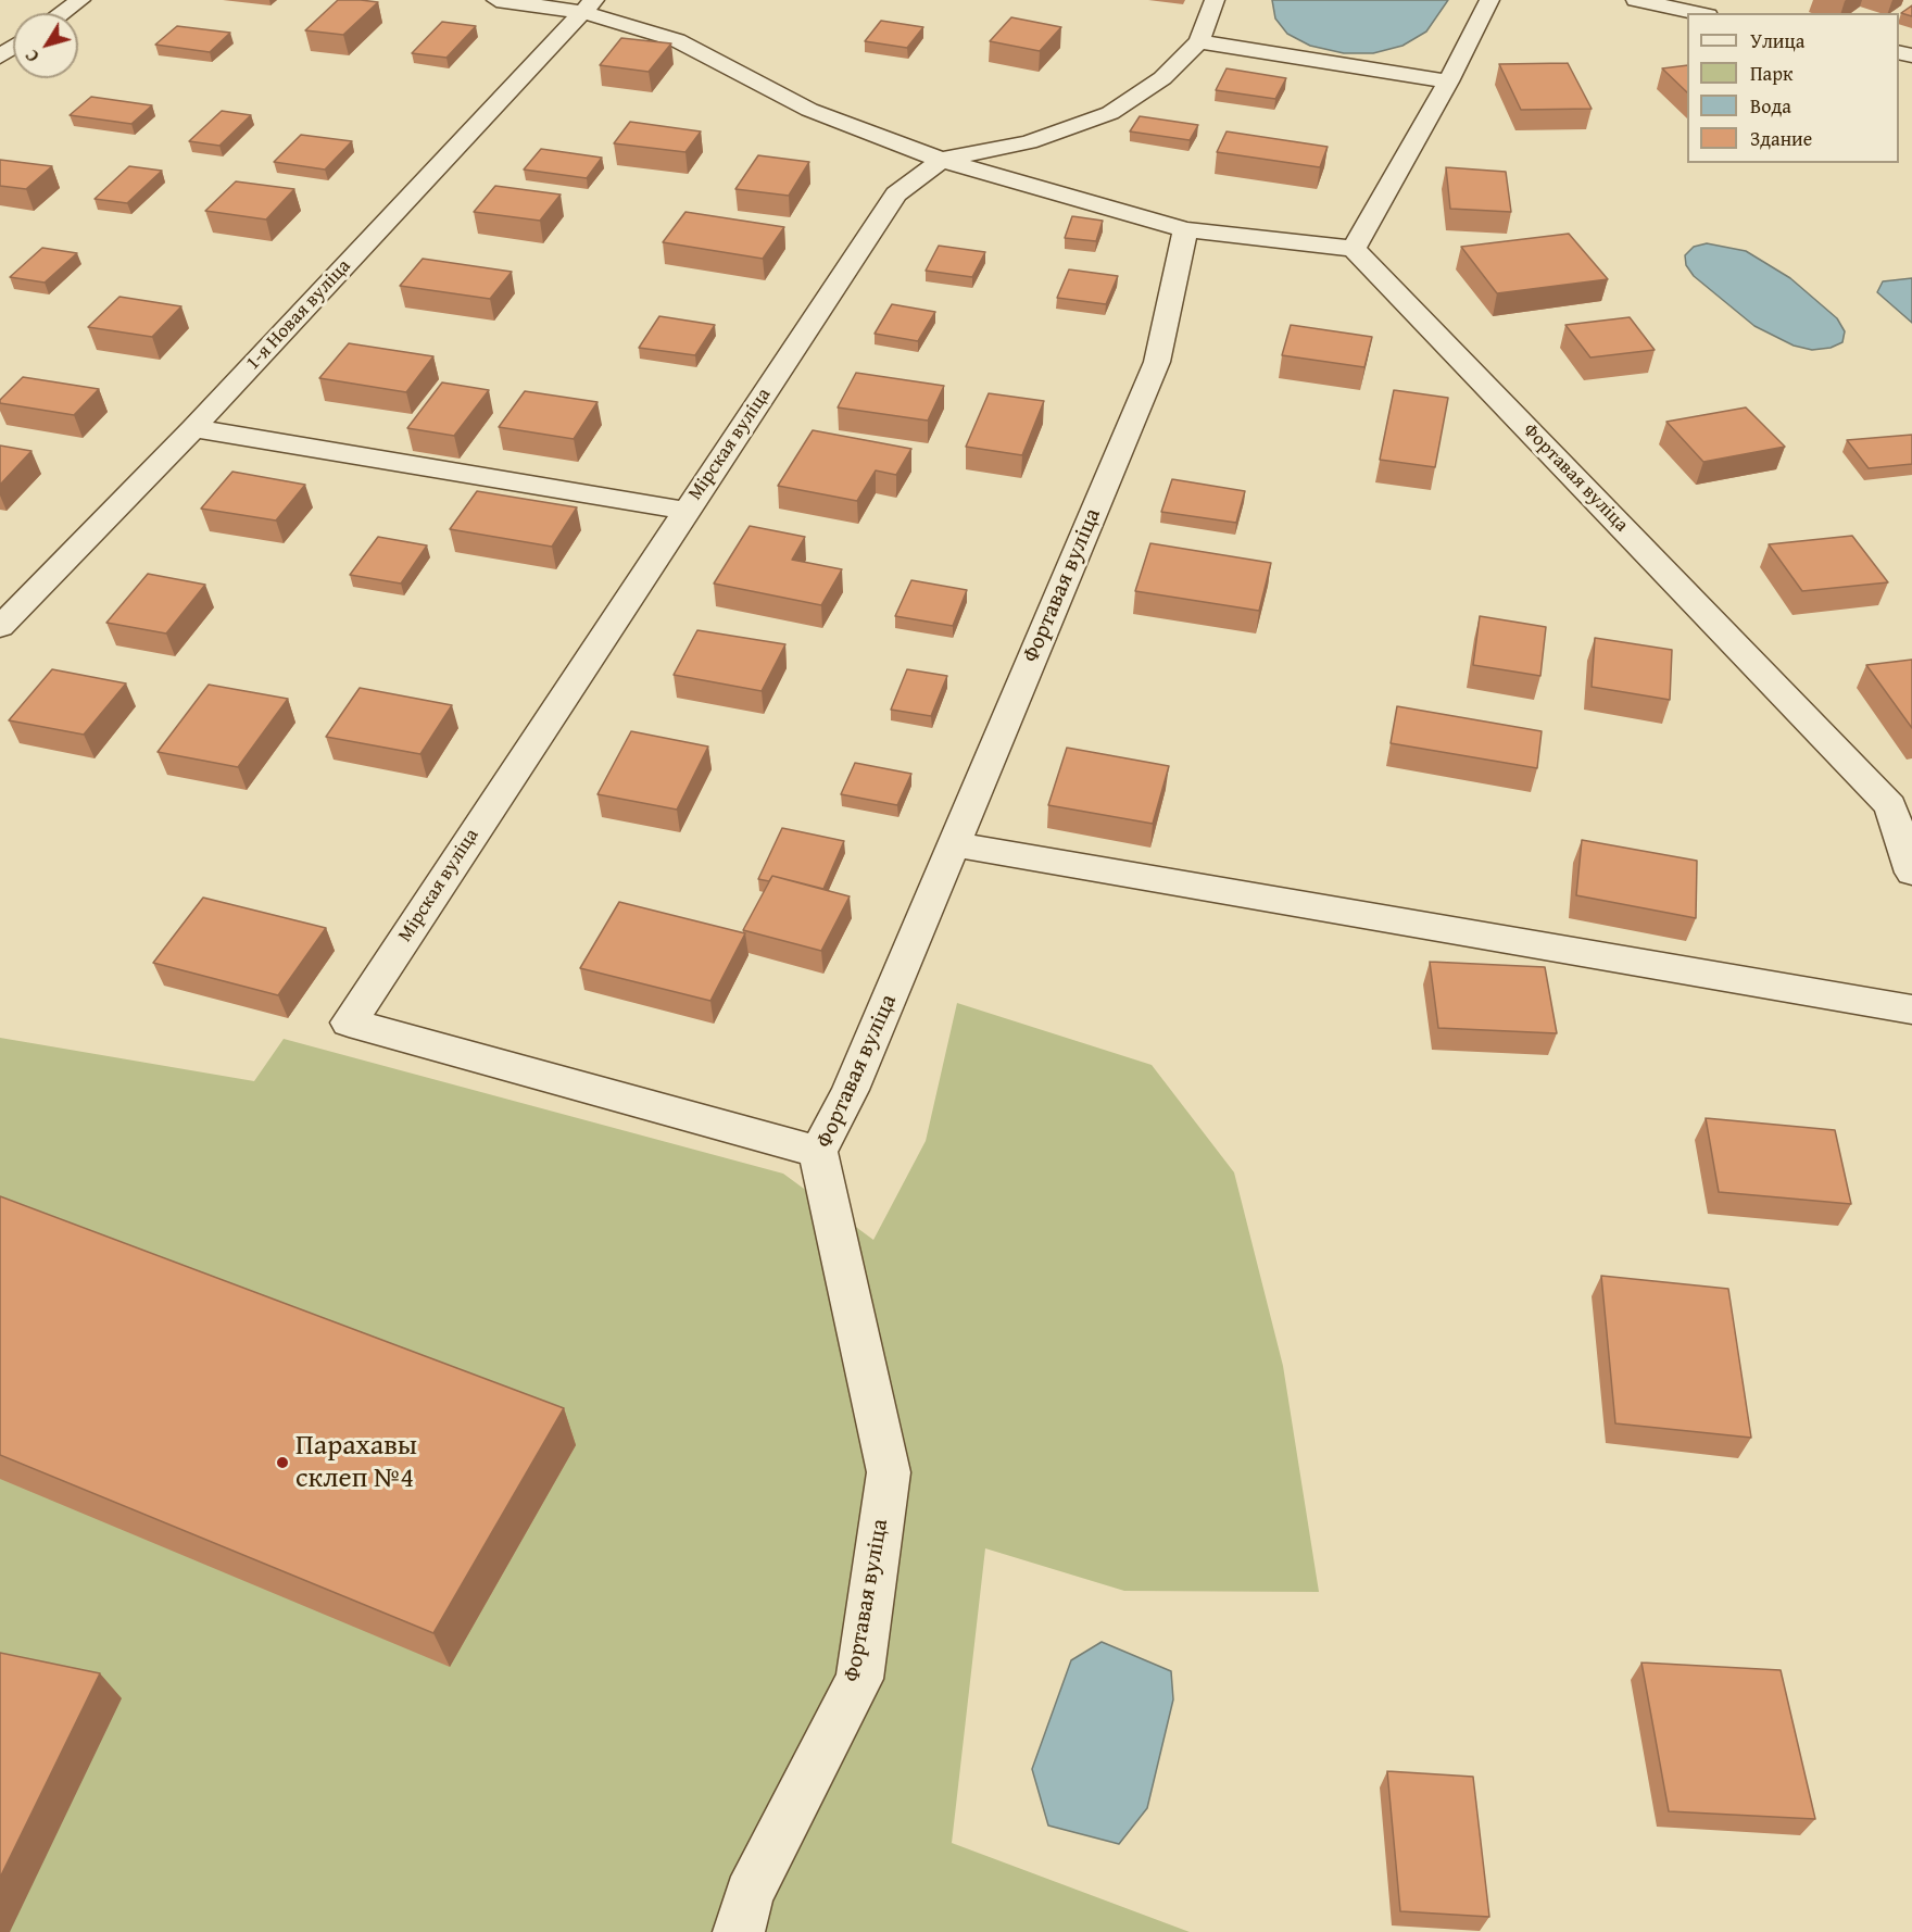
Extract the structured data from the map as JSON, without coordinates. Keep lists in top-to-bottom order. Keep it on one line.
{"streets":{"street":["1-я Новая вуліца","Мірская вуліца","Фортавая вуліца"]},"crossings":[["Мірская вуліца","Фортавая вуліца"]],"places":["Парахавы склеп №4"],"legend":["Улица","Парк","Вода","Здание"],"north":"bottom left"}
